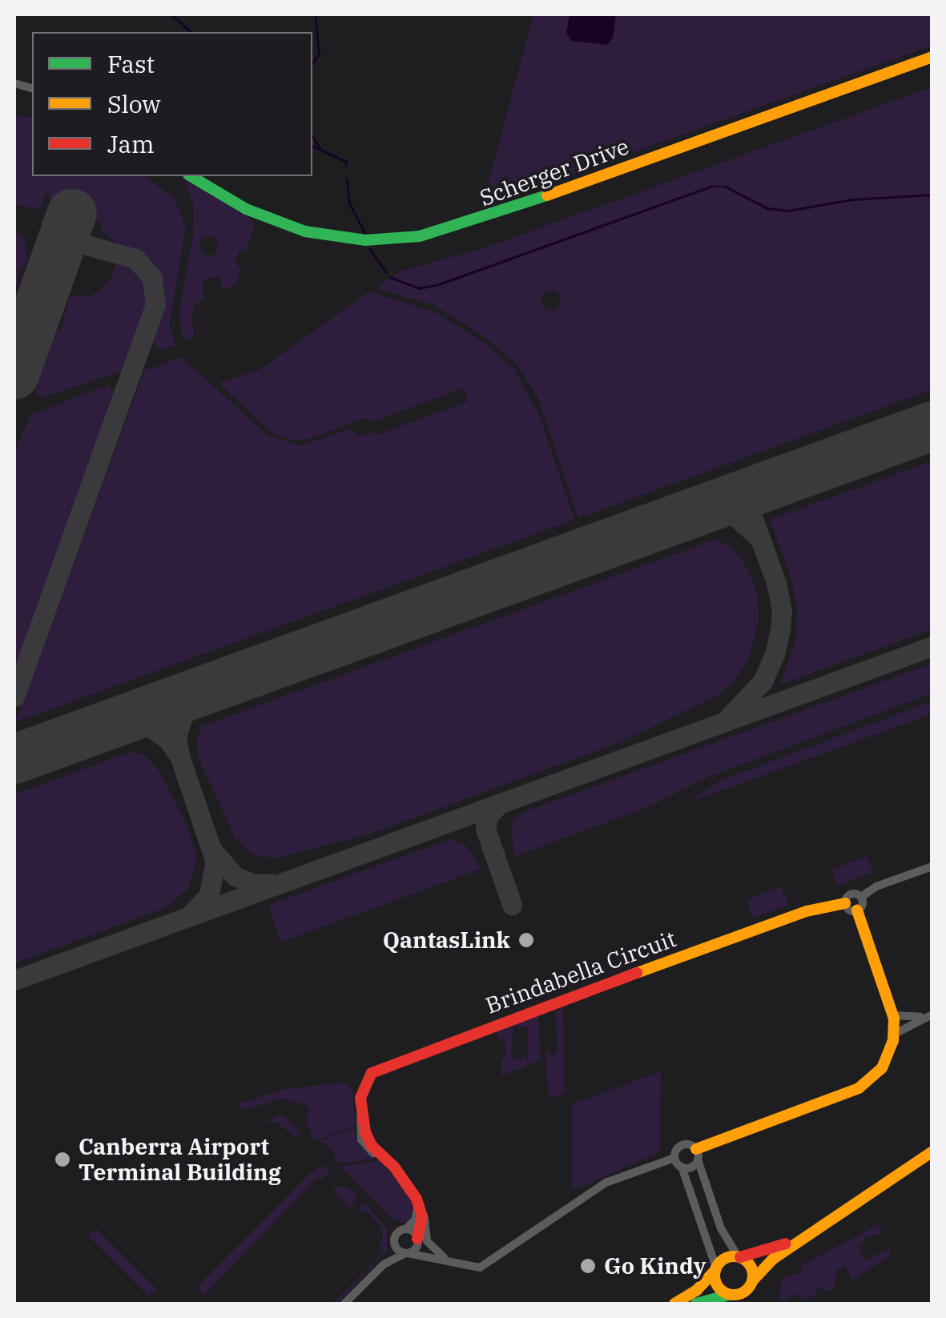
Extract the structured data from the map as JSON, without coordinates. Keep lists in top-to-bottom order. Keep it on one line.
{"streets":{"street":["Scherger Drive","Brindabella Circuit"]},"places":["QantasLink","Canberra Airport Terminal Building","Go Kindy"],"legend":["Fast","Slow","Jam"]}
